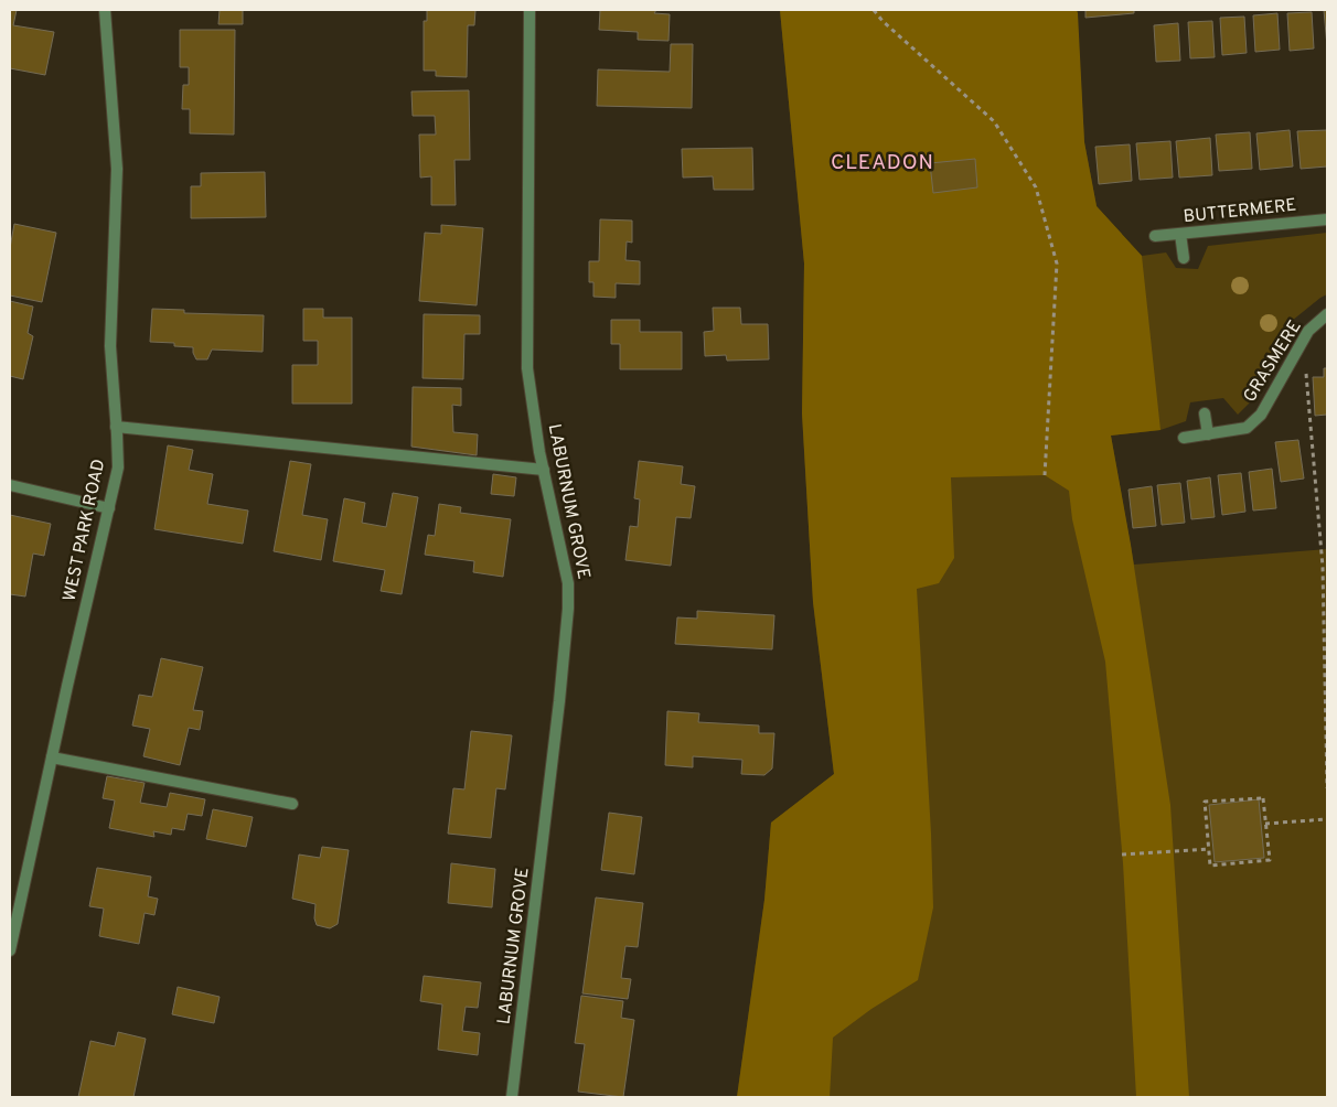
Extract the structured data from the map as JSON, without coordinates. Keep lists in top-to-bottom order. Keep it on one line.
{"streets":{"street":["BUTTERMERE","GRASMERE","LABURNUM GROVE","WEST PARK ROAD"]},"districts":["CLEADON"]}
